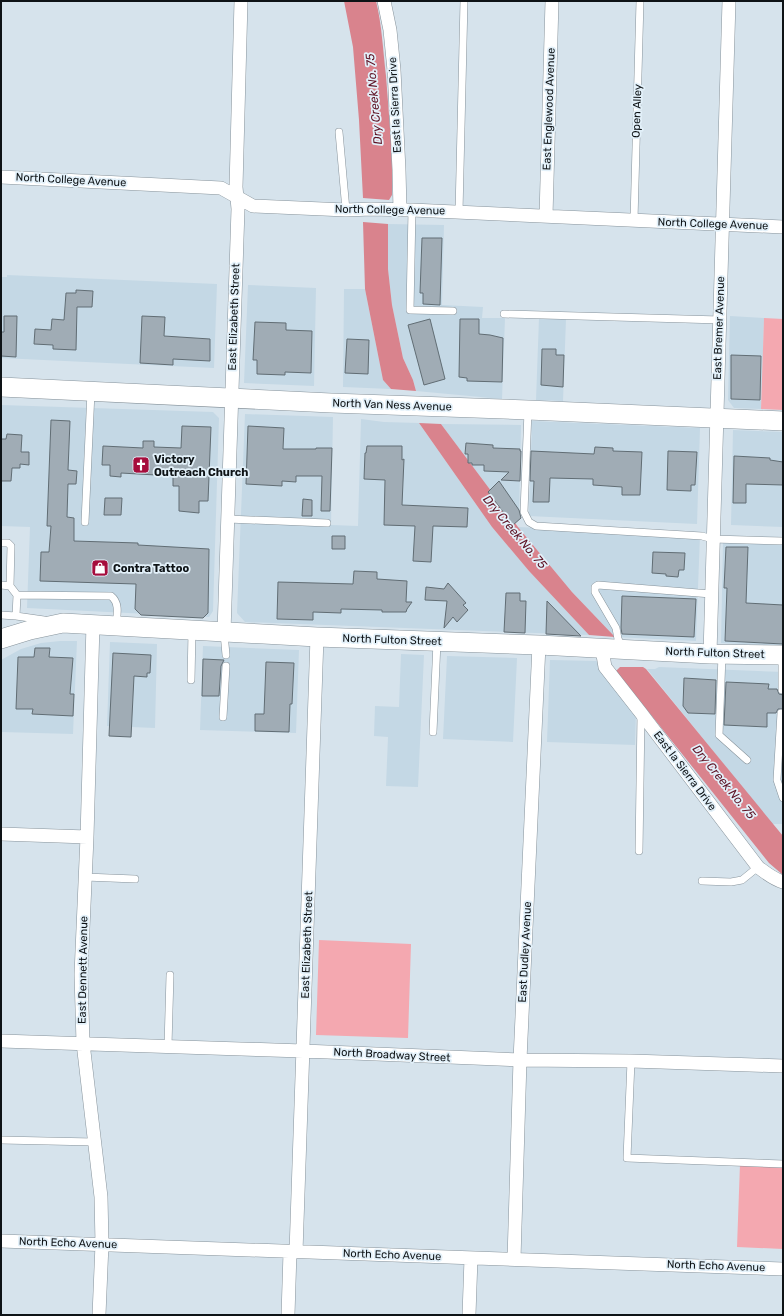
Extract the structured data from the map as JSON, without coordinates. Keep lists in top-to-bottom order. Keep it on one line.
{"streets":{"main road":["North Van Ness Avenue","North Fulton Street"],"street":["East la Sierra Drive","East Englewood Avenue","North College Avenue","East Elizabeth Street","East Bremer Avenue","East Dudley Avenue","East Dennett Avenue","North Broadway Street","North Echo Avenue"],"lane":["Open Alley"]},"crossings":[["East la Sierra Drive","North College Avenue"],["East la Sierra Drive","North Fulton Street"],["East Englewood Avenue","North College Avenue"],["Open Alley","North College Avenue"],["North College Avenue","East Elizabeth Street"],["North College Avenue","East Bremer Avenue"],["East Elizabeth Street","North Van Ness Avenue"],["East Elizabeth Street","North Fulton Street"],["East Elizabeth Street","North Broadway Street"],["East Elizabeth Street","North Echo Avenue"],["East Bremer Avenue","North Van Ness Avenue"],["East Bremer Avenue","North Fulton Street"],["North Fulton Street","East Dudley Avenue"],["North Fulton Street","East Dennett Avenue"],["East Dudley Avenue","North Broadway Street"],["East Dudley Avenue","North Echo Avenue"],["East Dennett Avenue","North Broadway Street"],["East Dennett Avenue","North Echo Avenue"]],"water":["Dry Creek No. 75"],"places":{"church":["Victory Outreach Church"],"shop":["Contra Tattoo"]}}
